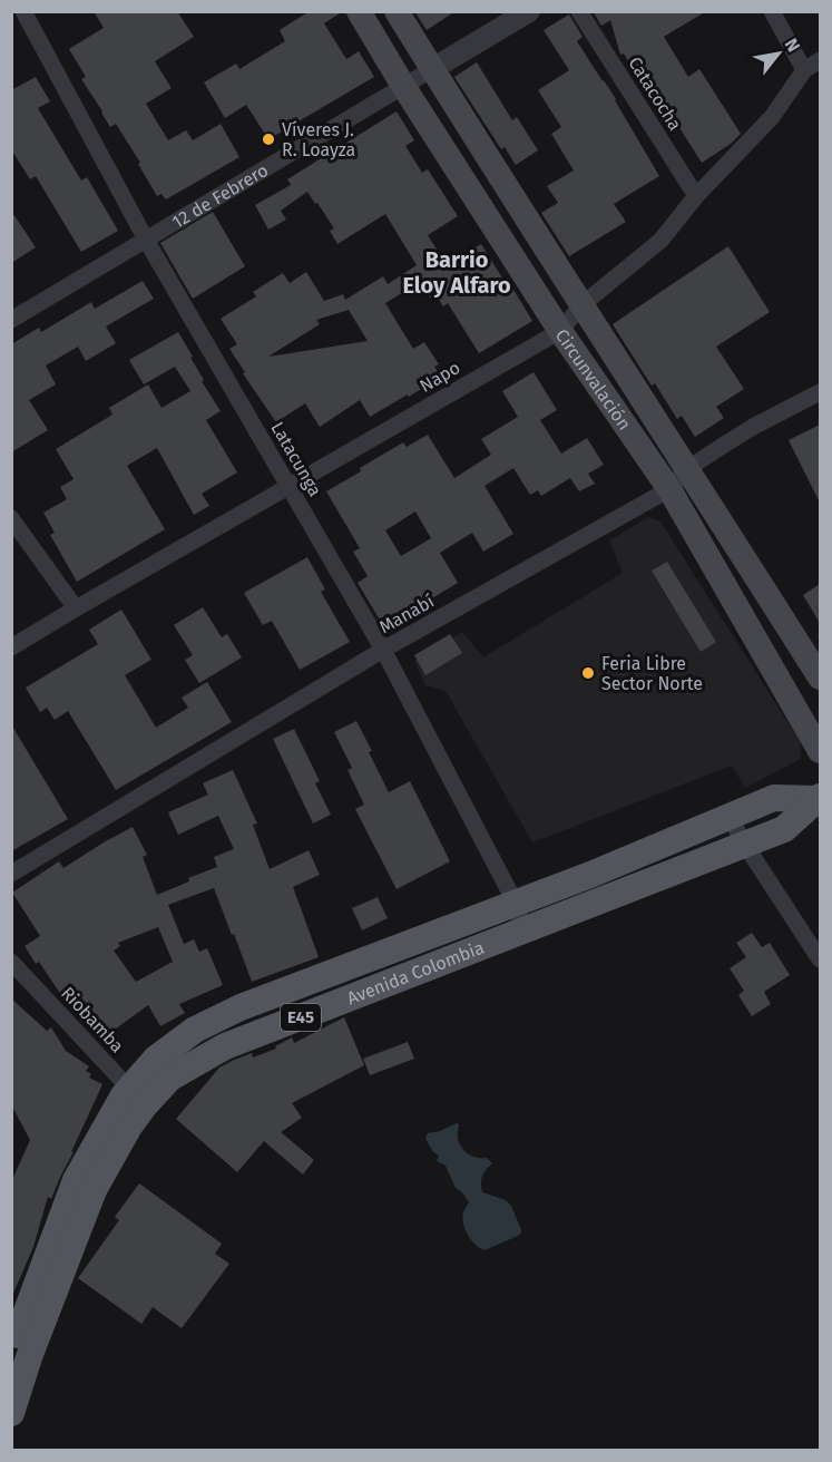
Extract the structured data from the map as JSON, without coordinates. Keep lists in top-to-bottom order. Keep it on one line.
{"streets":{"main road":["Circunvalación","Avenida Colombia","E45"],"street":["Catacocha","12 de Febrero","Napo","Latacunga","Manabí","Riobamba"]},"crossings":[["Catacocha","Napo"],["12 de Febrero","Circunvalación"],["12 de Febrero","Latacunga"],["Napo","Circunvalación"],["Napo","Latacunga"],["Circunvalación","Manabí"],["Latacunga","Manabí"],["Latacunga","Avenida Colombia"],["Avenida Colombia","Riobamba"]],"districts":["Barrio Eloy Alfaro"],"places":["Víveres J. R. Loayza","Feria Libre Sector Norte"],"north":"top right"}
